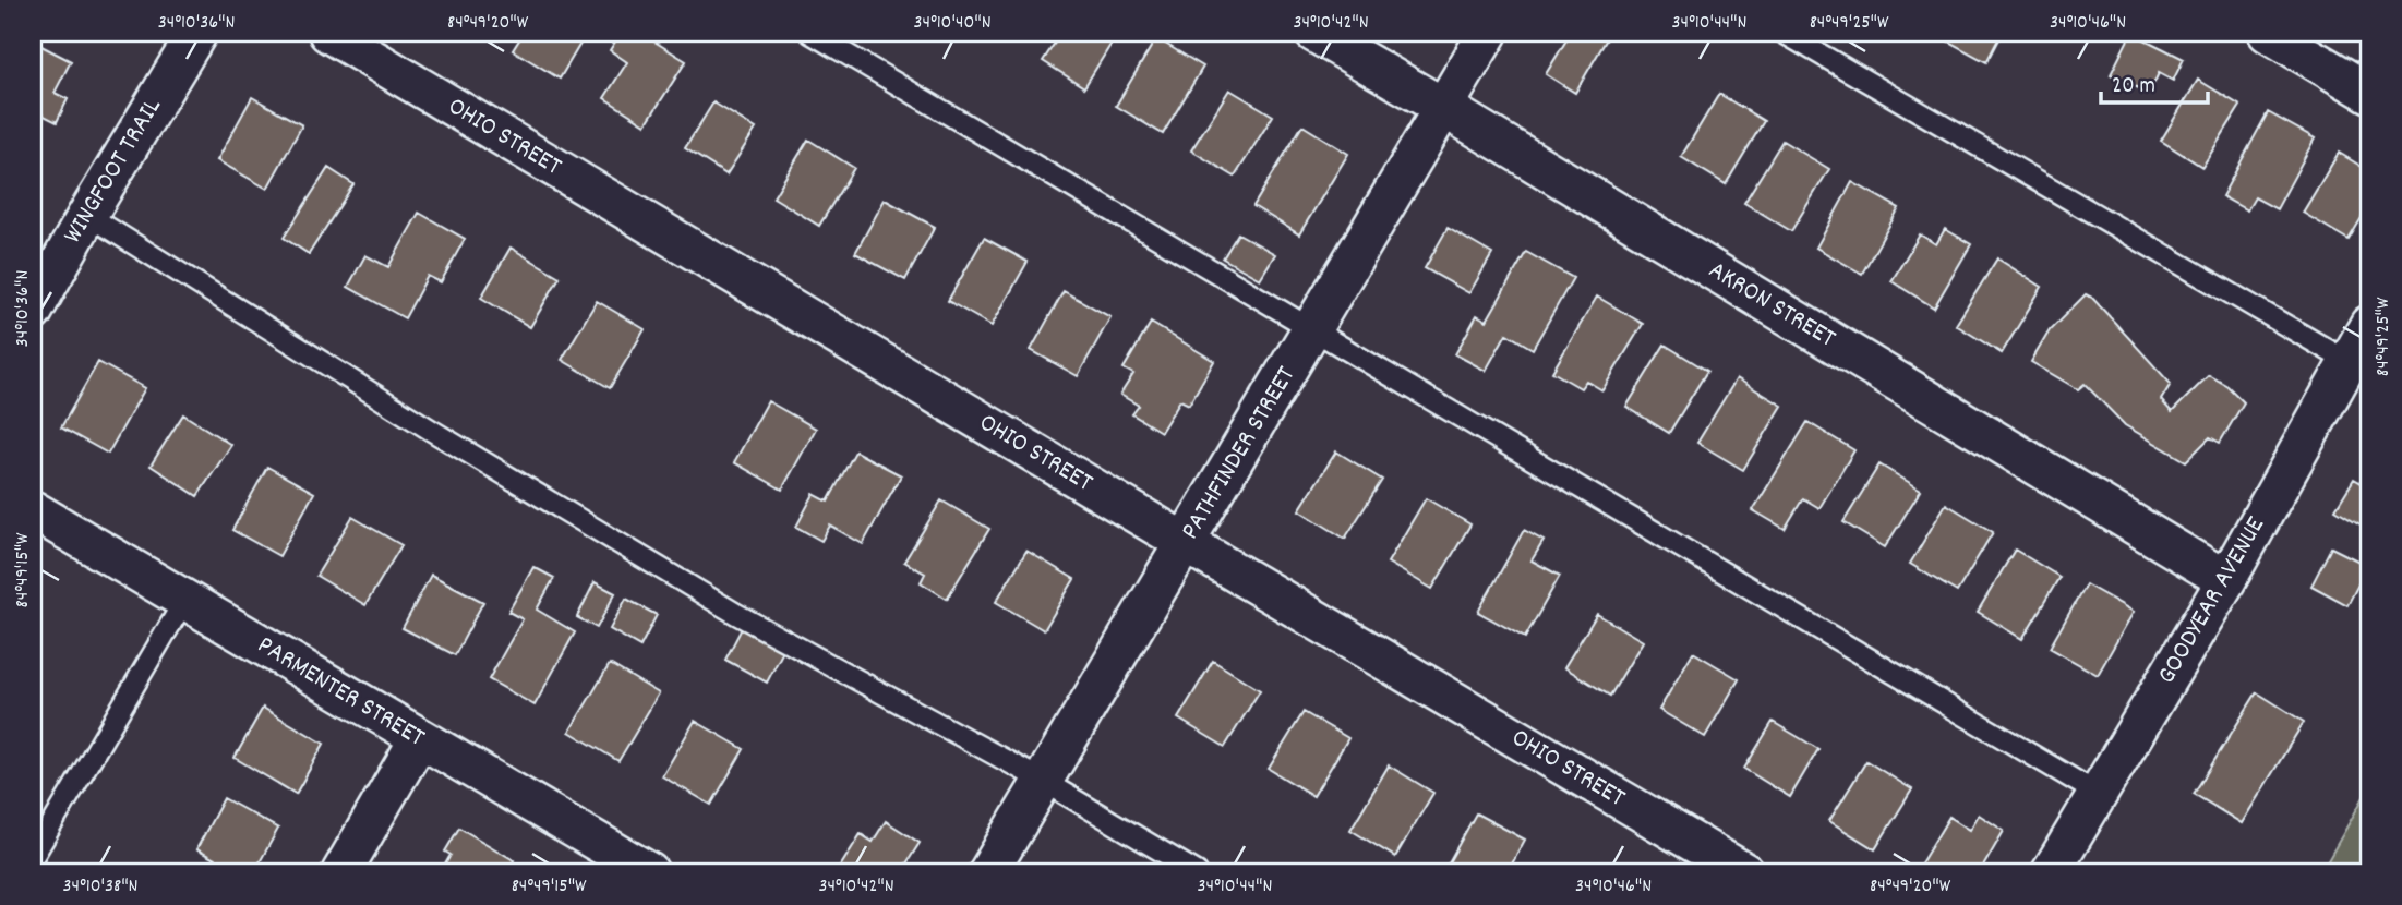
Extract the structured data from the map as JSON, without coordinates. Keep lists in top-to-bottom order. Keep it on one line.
{"streets":{"street":["OHIO STREET","WINGFOOT TRAIL","AKRON STREET","PATHFINDER STREET","GOODYEAR AVENUE","PARMENTER STREET"]},"crossings":[["OHIO STREET","PATHFINDER STREET"],["AKRON STREET","PATHFINDER STREET"],["AKRON STREET","GOODYEAR AVENUE"]],"scale_bar":"20 m","coordinates":["34°10'36\"N","84°49'20\"W","34°10'40\"N","34°10'42\"N","34°10'44\"N","84°49'25\"W","34°10'46\"N","84°49'15\"W","34°10'38\"N"]}
